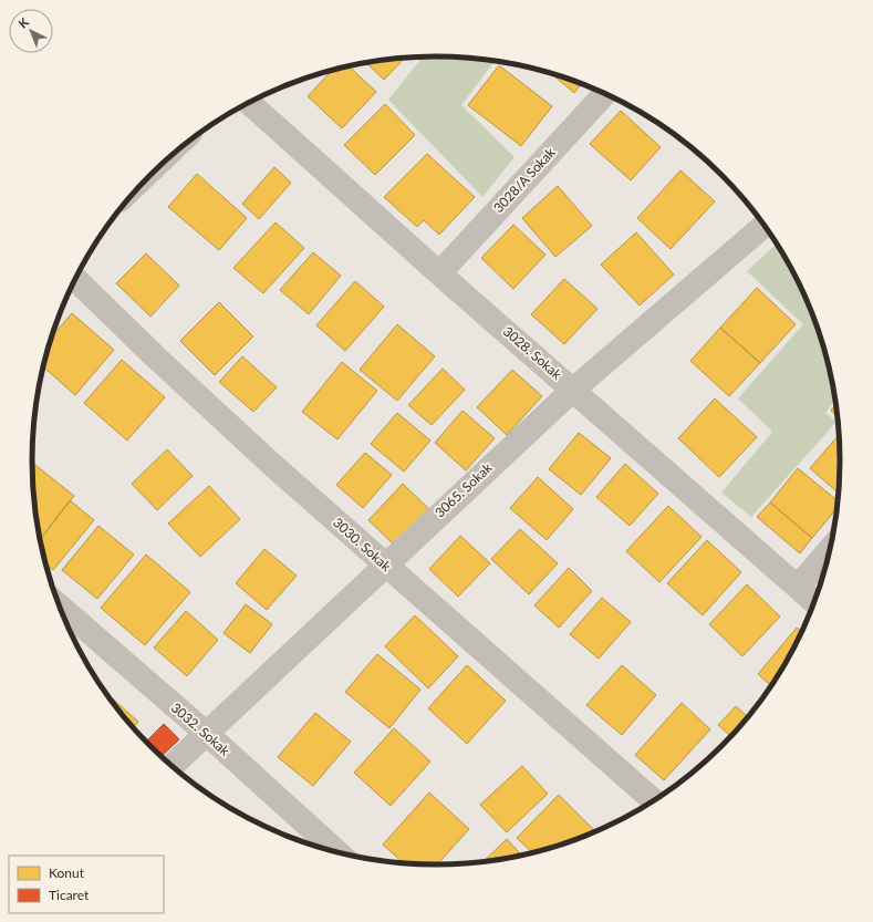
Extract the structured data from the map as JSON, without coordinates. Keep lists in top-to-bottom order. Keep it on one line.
{"streets":{"street":["3028/A Sokak","3028. Sokak","3065. Sokak","3030. Sokak","3032. Sokak"]},"crossings":[["3028/A Sokak","3028. Sokak"],["3028. Sokak","3065. Sokak"],["3065. Sokak","3030. Sokak"],["3065. Sokak","3032. Sokak"]],"legend":["Konut","Ticaret"],"north":"top left"}
